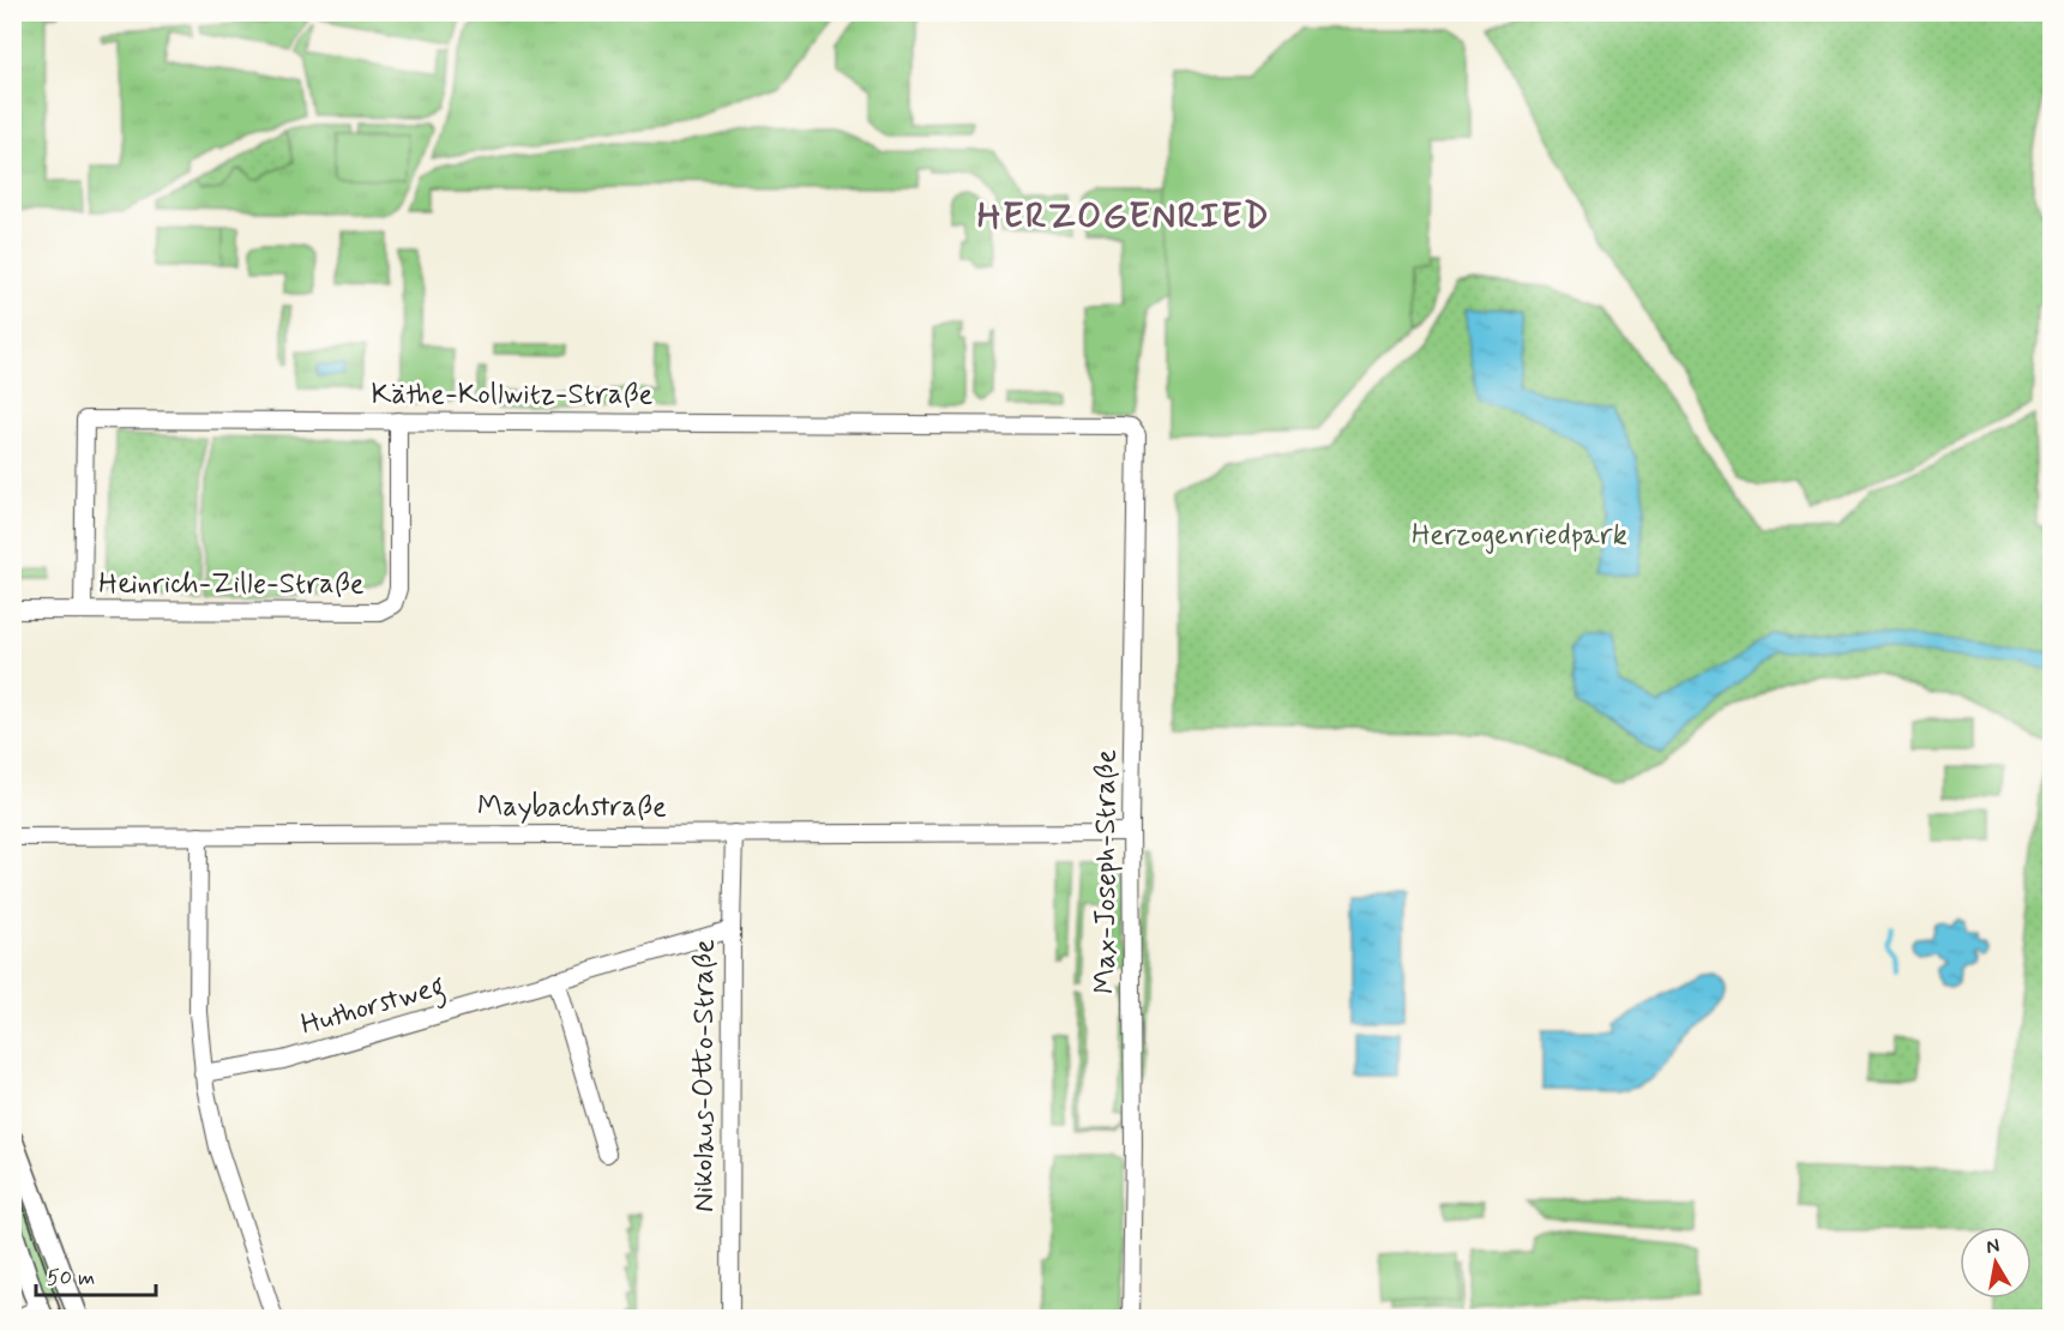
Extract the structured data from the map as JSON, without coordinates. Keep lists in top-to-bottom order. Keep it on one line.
{"streets":{"street":["Käthe-Kollwitz-Straße","Heinrich-Zille-Straße","Maybachstraße","Max-Joseph-Straße","Huthorstweg","Nikolaus-Otto-Straße"]},"crossings":[["Käthe-Kollwitz-Straße","Heinrich-Zille-Straße"],["Käthe-Kollwitz-Straße","Max-Joseph-Straße"],["Maybachstraße","Max-Joseph-Straße"],["Maybachstraße","Nikolaus-Otto-Straße"],["Huthorstweg","Nikolaus-Otto-Straße"]],"districts":["HERZOGENRIED"],"parks":["Herzogenriedpark"],"scale_bar":"50 m","north":"top"}
